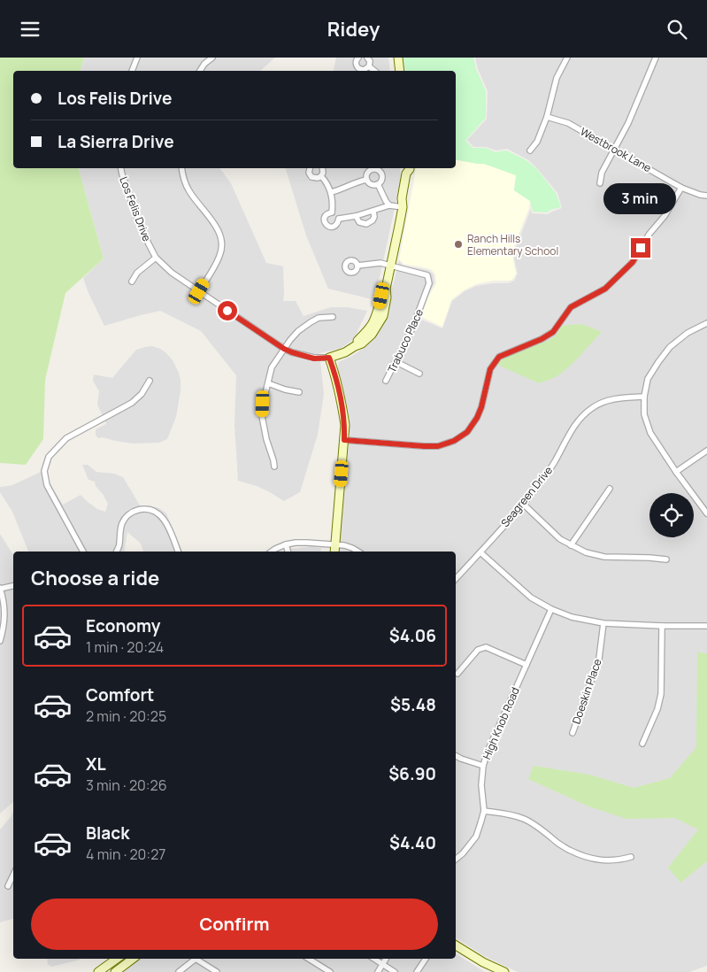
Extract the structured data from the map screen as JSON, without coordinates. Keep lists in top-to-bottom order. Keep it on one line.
{"streets":{"street":["Westbrook Lane","Los Felis Drive","Trabuco Place","Seagreen Drive","Doeskin Place","High Knob Road"]},"places":["Ranch Hills Elementary School"],"page":{"header":"Ridey","banner":["Los Felis Drive","La Sierra Drive"],"bubble":"3 min","heading":"Choose a ride","list":[{"name":"Economy","note":"1 min · 20:24","value":"$4.06"},{"name":"Comfort","note":"2 min · 20:25","value":"$5.48"},{"name":"XL","note":"3 min · 20:26","value":"$6.90"},{"name":"Black","note":"4 min · 20:27","value":"$4.40"}],"buttons":"Confirm"}}
